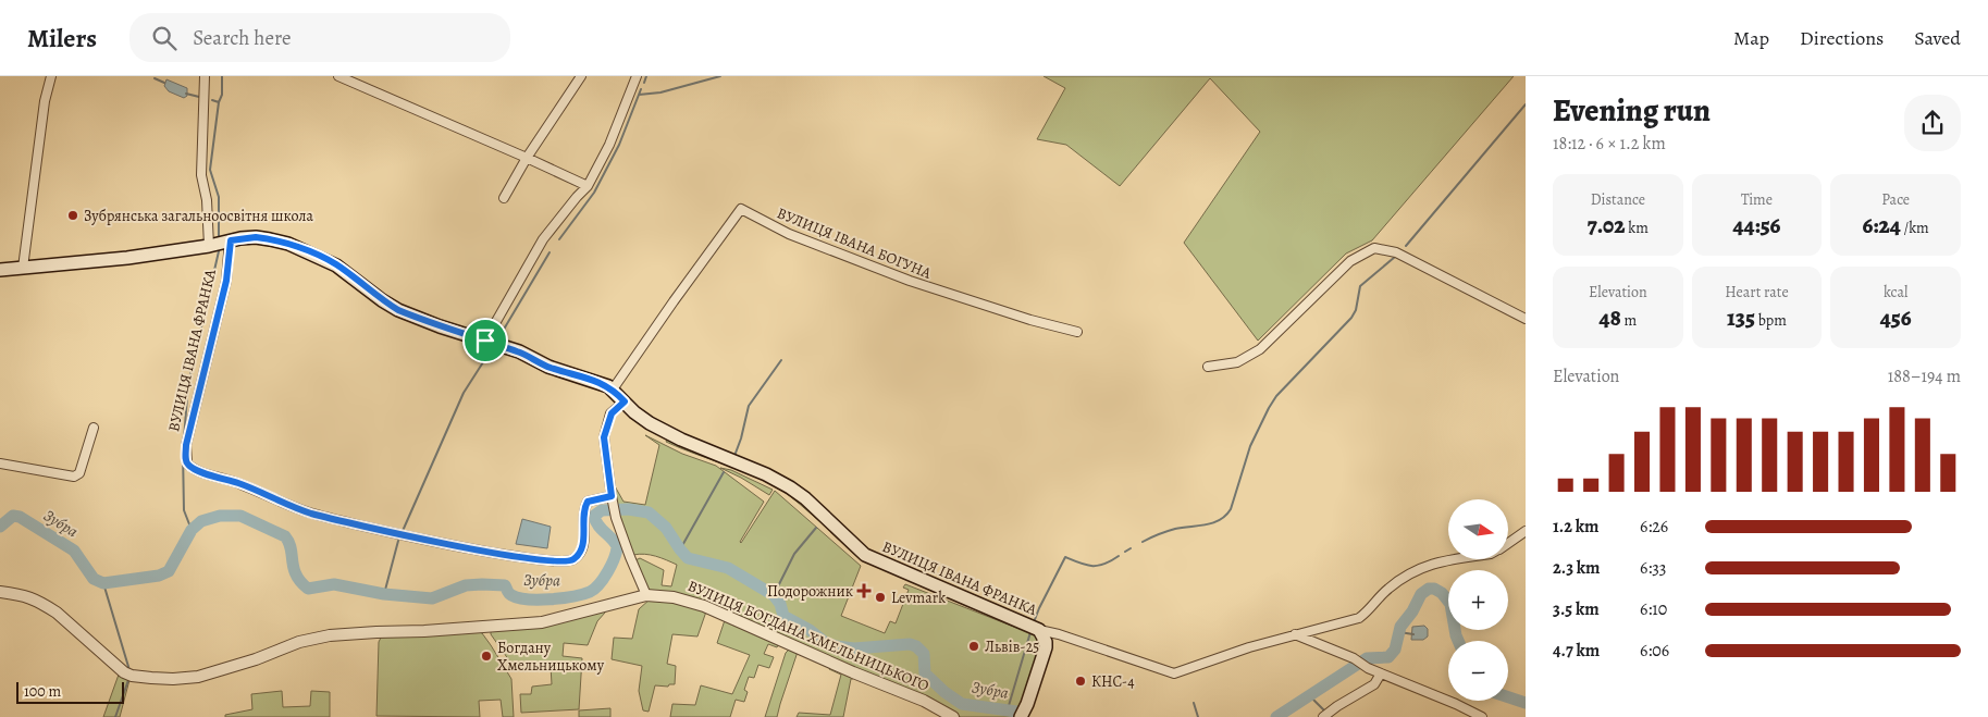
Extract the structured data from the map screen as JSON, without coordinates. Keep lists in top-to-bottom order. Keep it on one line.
{"streets":{"main road":["ВУЛИЦЯ ІВАНА ФРАНКА"],"street":["ВУЛИЦЯ ІВАНА БОГУНА","ВУЛИЦЯ БОГДАНА ХМЕЛЬНИЦЬКОГО"]},"crossings":[["ВУЛИЦЯ ІВАНА БОГУНА","ВУЛИЦЯ ІВАНА ФРАНКА"]],"water":["Зубра"],"places":{"other":["Зубрянська загальноосвітня школа","Levmark","Львів-25","Богдану Хмельницькому","КНС-4"],"health":["Подорожник"]},"scale_bar":"100 m","north":"right","page":{"header":"Milers","search":"Search here","nav":["Map","Directions","Saved"],"heading":["Evening run","18:12 · 6 × 1.2 km"],"stats":[["Distance","7.02 km"],["Time","44:56"],["Pace","6:24 /km"],["Elevation","48 m"],["Heart rate","135 bpm"],["kcal","456"]],"chart":["Elevation","188–194 m"],"map_buttons":["+","−"],"list":[{"name":"1.2 km","note":"6:26"},{"name":"2.3 km","note":"6:33"},{"name":"3.5 km","note":"6:10"},{"name":"4.7 km","note":"6:06"}],"scale":"100 m"}}
